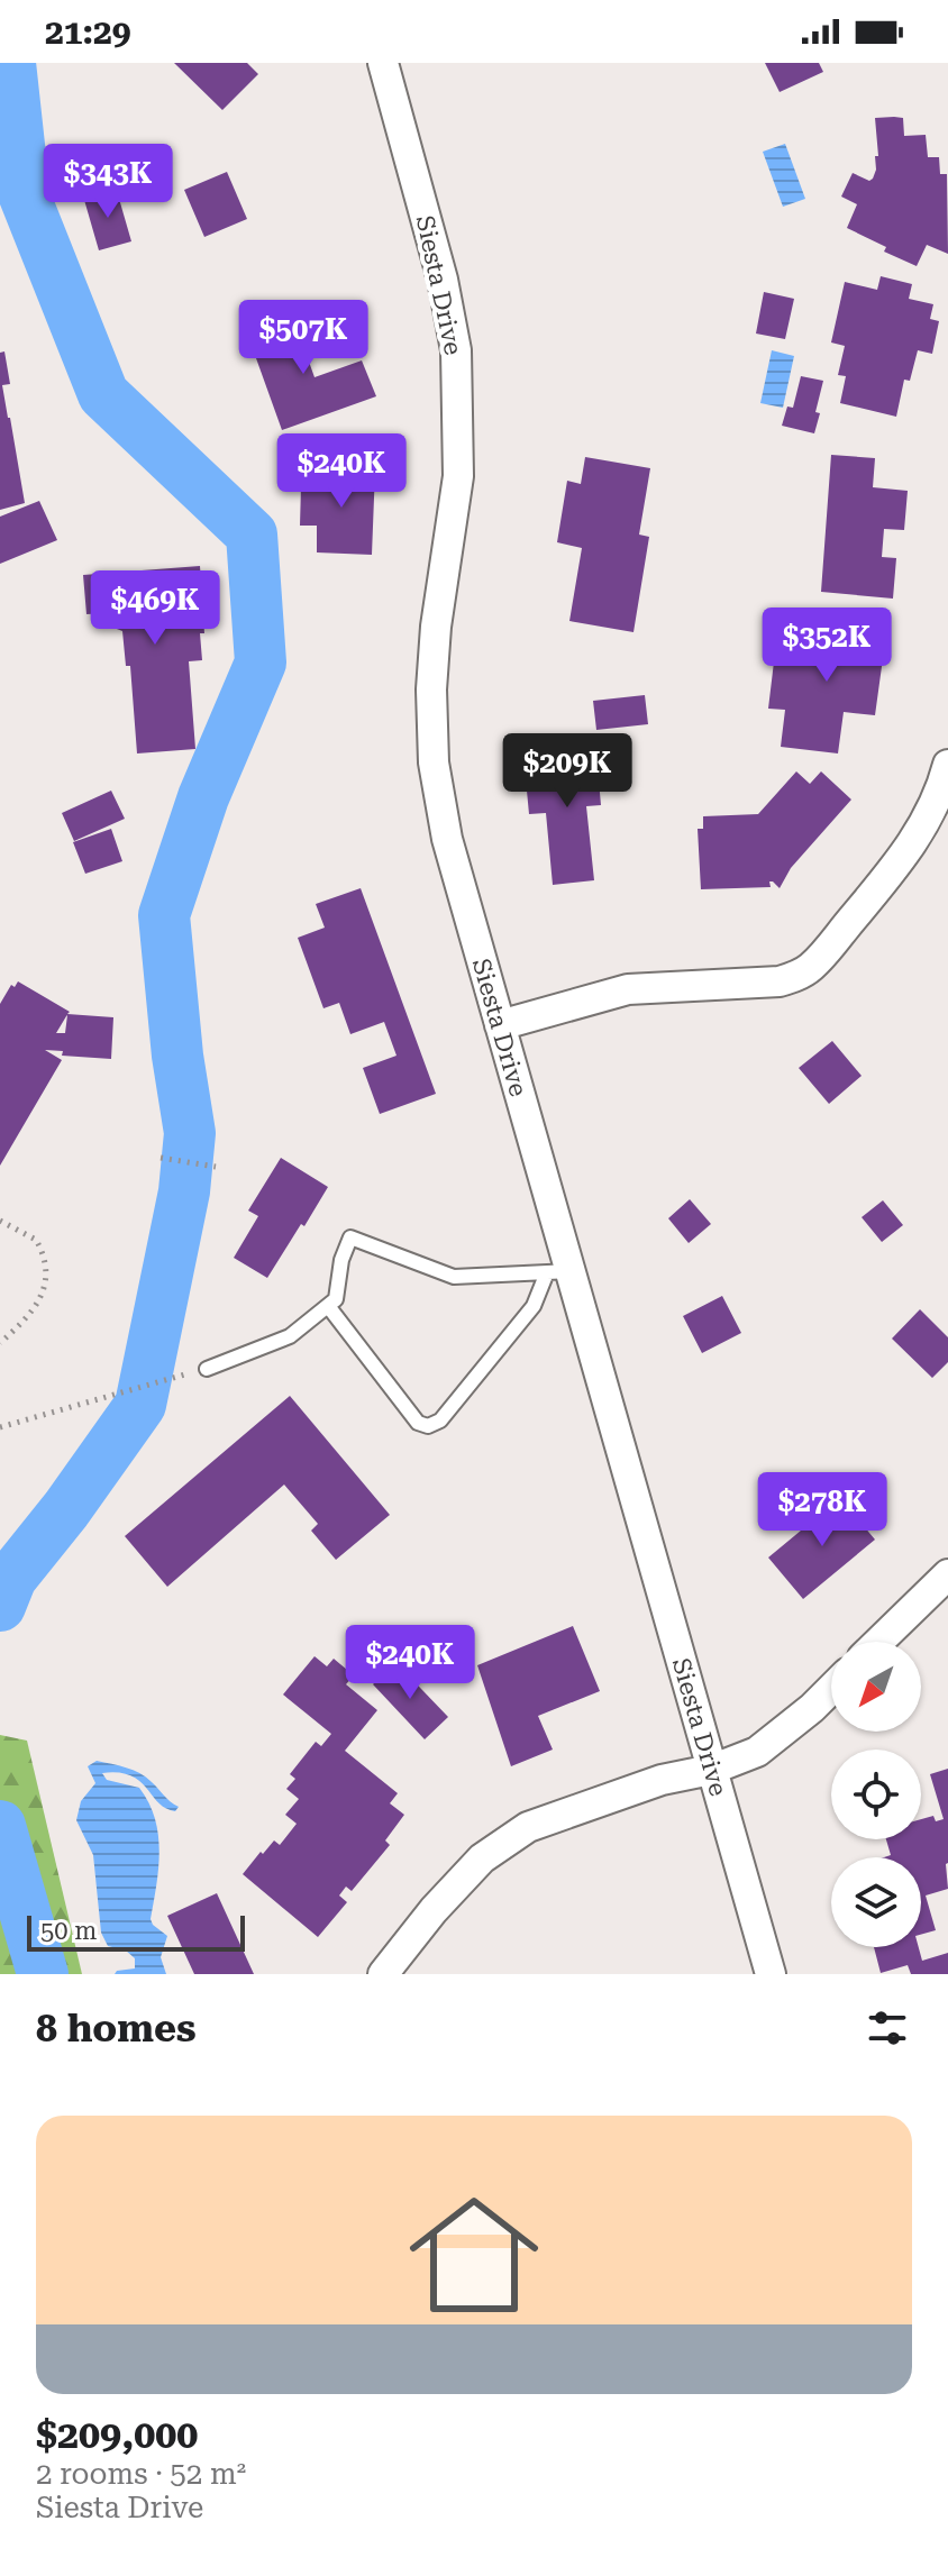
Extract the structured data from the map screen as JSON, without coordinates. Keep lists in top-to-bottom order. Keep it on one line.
{"streets":{"street":["Siesta Drive"]},"scale_bar":"50 m","north":"bottom left","page":{"status":"21:29","price":["$343K","$507K","$240K","$469K","$352K","$209K","$278K","$240K"],"scale":"50 m","heading":"8 homes","list":[{"name":"$209,000","note":"2 rooms · 52 m² · Siesta Drive"}]}}
